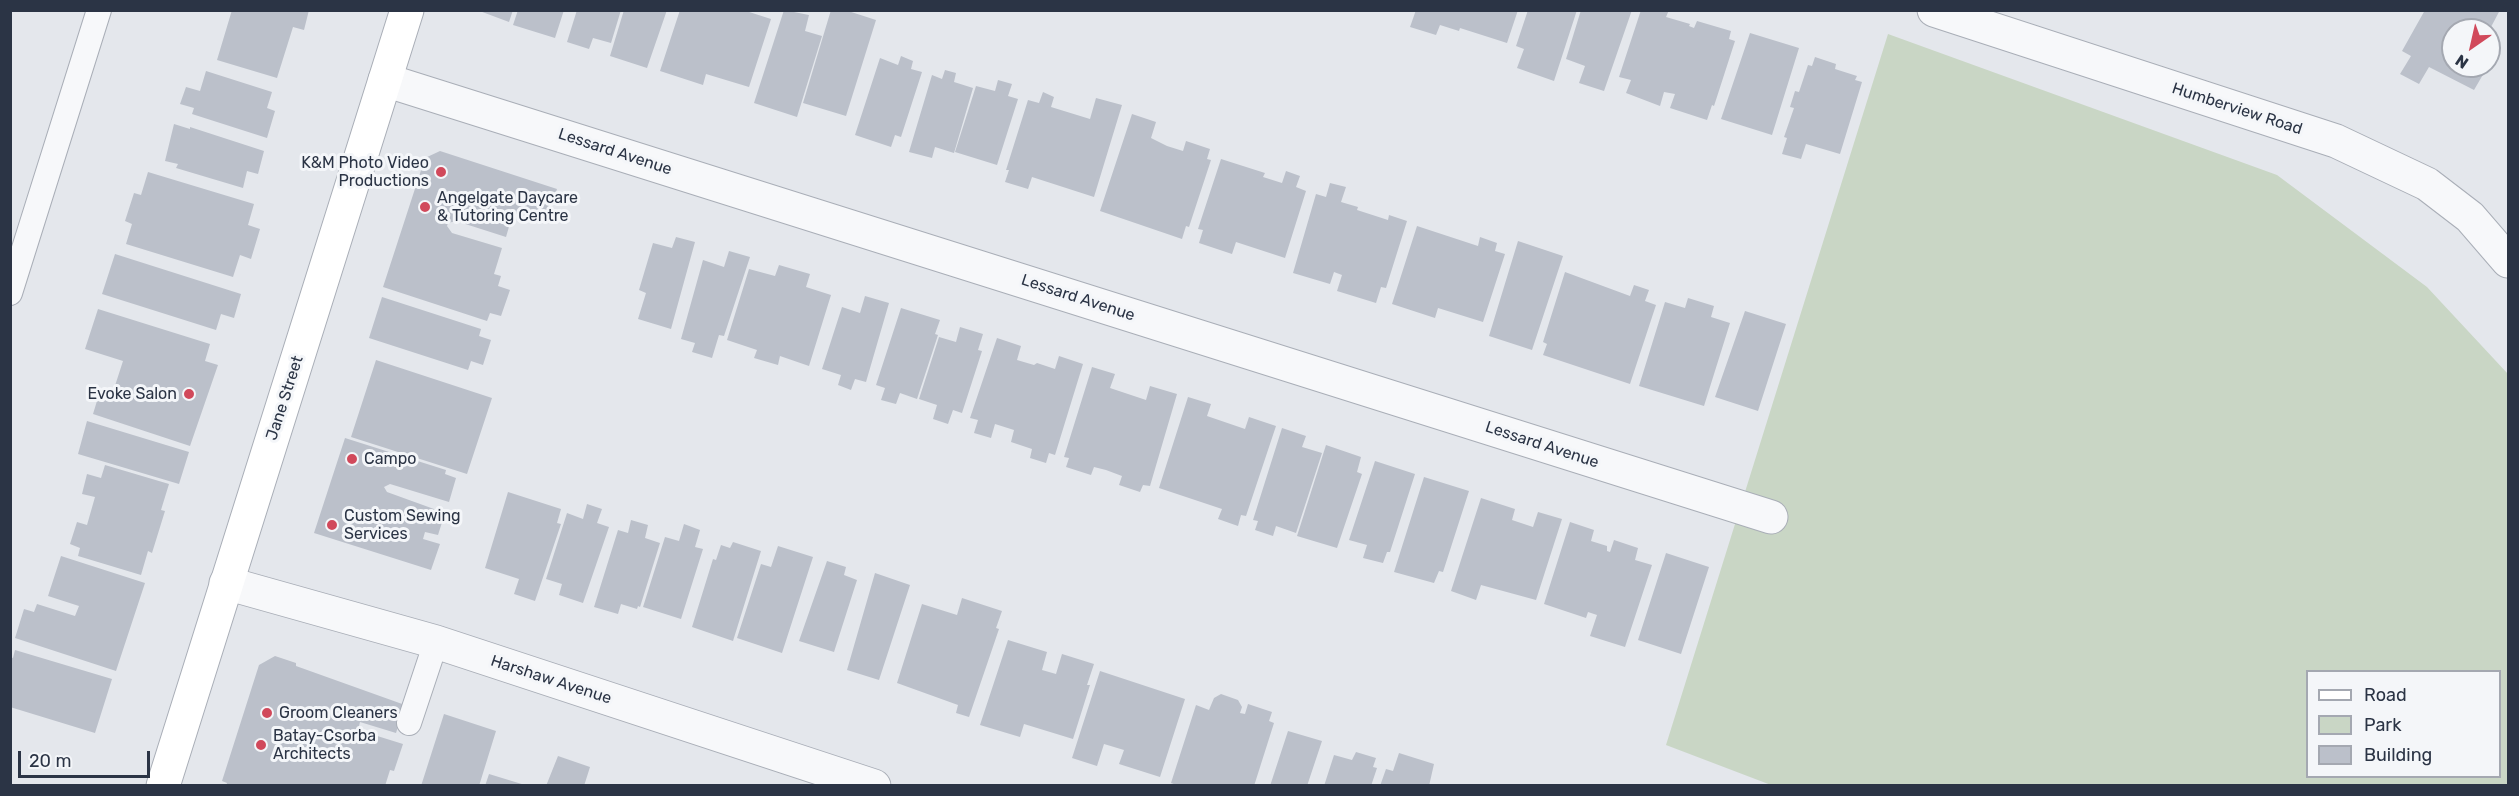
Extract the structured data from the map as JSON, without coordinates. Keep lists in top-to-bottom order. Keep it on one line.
{"streets":{"main road":["Jane Street"],"street":["Humberview Road","Lessard Avenue","Harshaw Avenue"]},"crossings":[["Lessard Avenue","Jane Street"],["Jane Street","Harshaw Avenue"]],"places":["K&M Photo Video Productions","Angelgate Daycare & Tutoring Centre","Evoke Salon","Campo","Custom Sewing Services","Groom Cleaners","Batay-Csorba Architects"],"legend":["Road","Park","Building"],"scale_bar":"20 m","north":"bottom left"}
